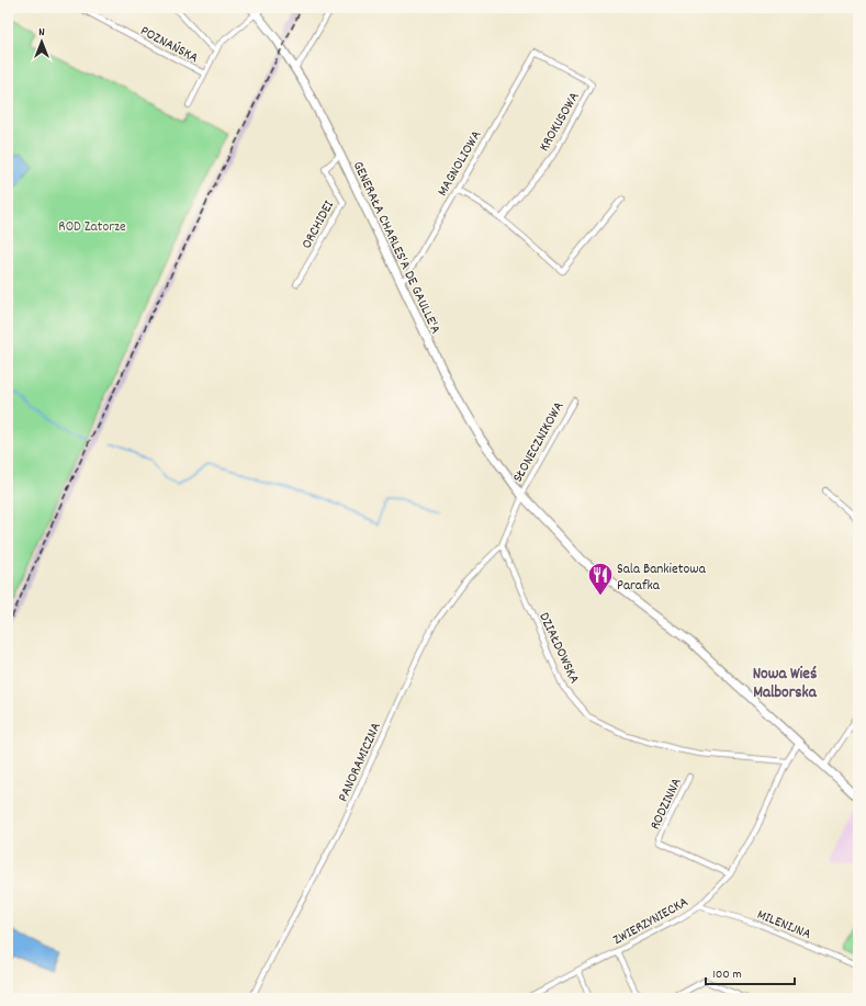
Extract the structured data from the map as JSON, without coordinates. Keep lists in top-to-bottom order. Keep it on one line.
{"streets":{"main road":["GENERAŁA CHARLES'A DE GAULLE'A"],"street":["POZNAŃSKA","KROKUSOWA","MAGNOLIOWA","ORCHIDEI","SŁONECZNIKOWA","DZIAŁDOWSKA","PANORAMICZNA","RODZINNA","ZWIERZYNIECKA","MILENIJNA"]},"crossings":[["POZNAŃSKA","GENERAŁA CHARLES'A DE GAULLE'A"],["KROKUSOWA","MAGNOLIOWA"],["MAGNOLIOWA","GENERAŁA CHARLES'A DE GAULLE'A"],["ORCHIDEI","GENERAŁA CHARLES'A DE GAULLE'A"],["GENERAŁA CHARLES'A DE GAULLE'A","SŁONECZNIKOWA"],["DZIAŁDOWSKA","PANORAMICZNA"],["DZIAŁDOWSKA","ZWIERZYNIECKA"],["RODZINNA","ZWIERZYNIECKA"],["ZWIERZYNIECKA","MILENIJNA"]],"districts":["Nowa Wieś Malborska"],"parks":["ROD Zatorze"],"places":{"restaurant":["Sala Bankietowa Parafka"]},"scale_bar":"100 m","north":"top"}
